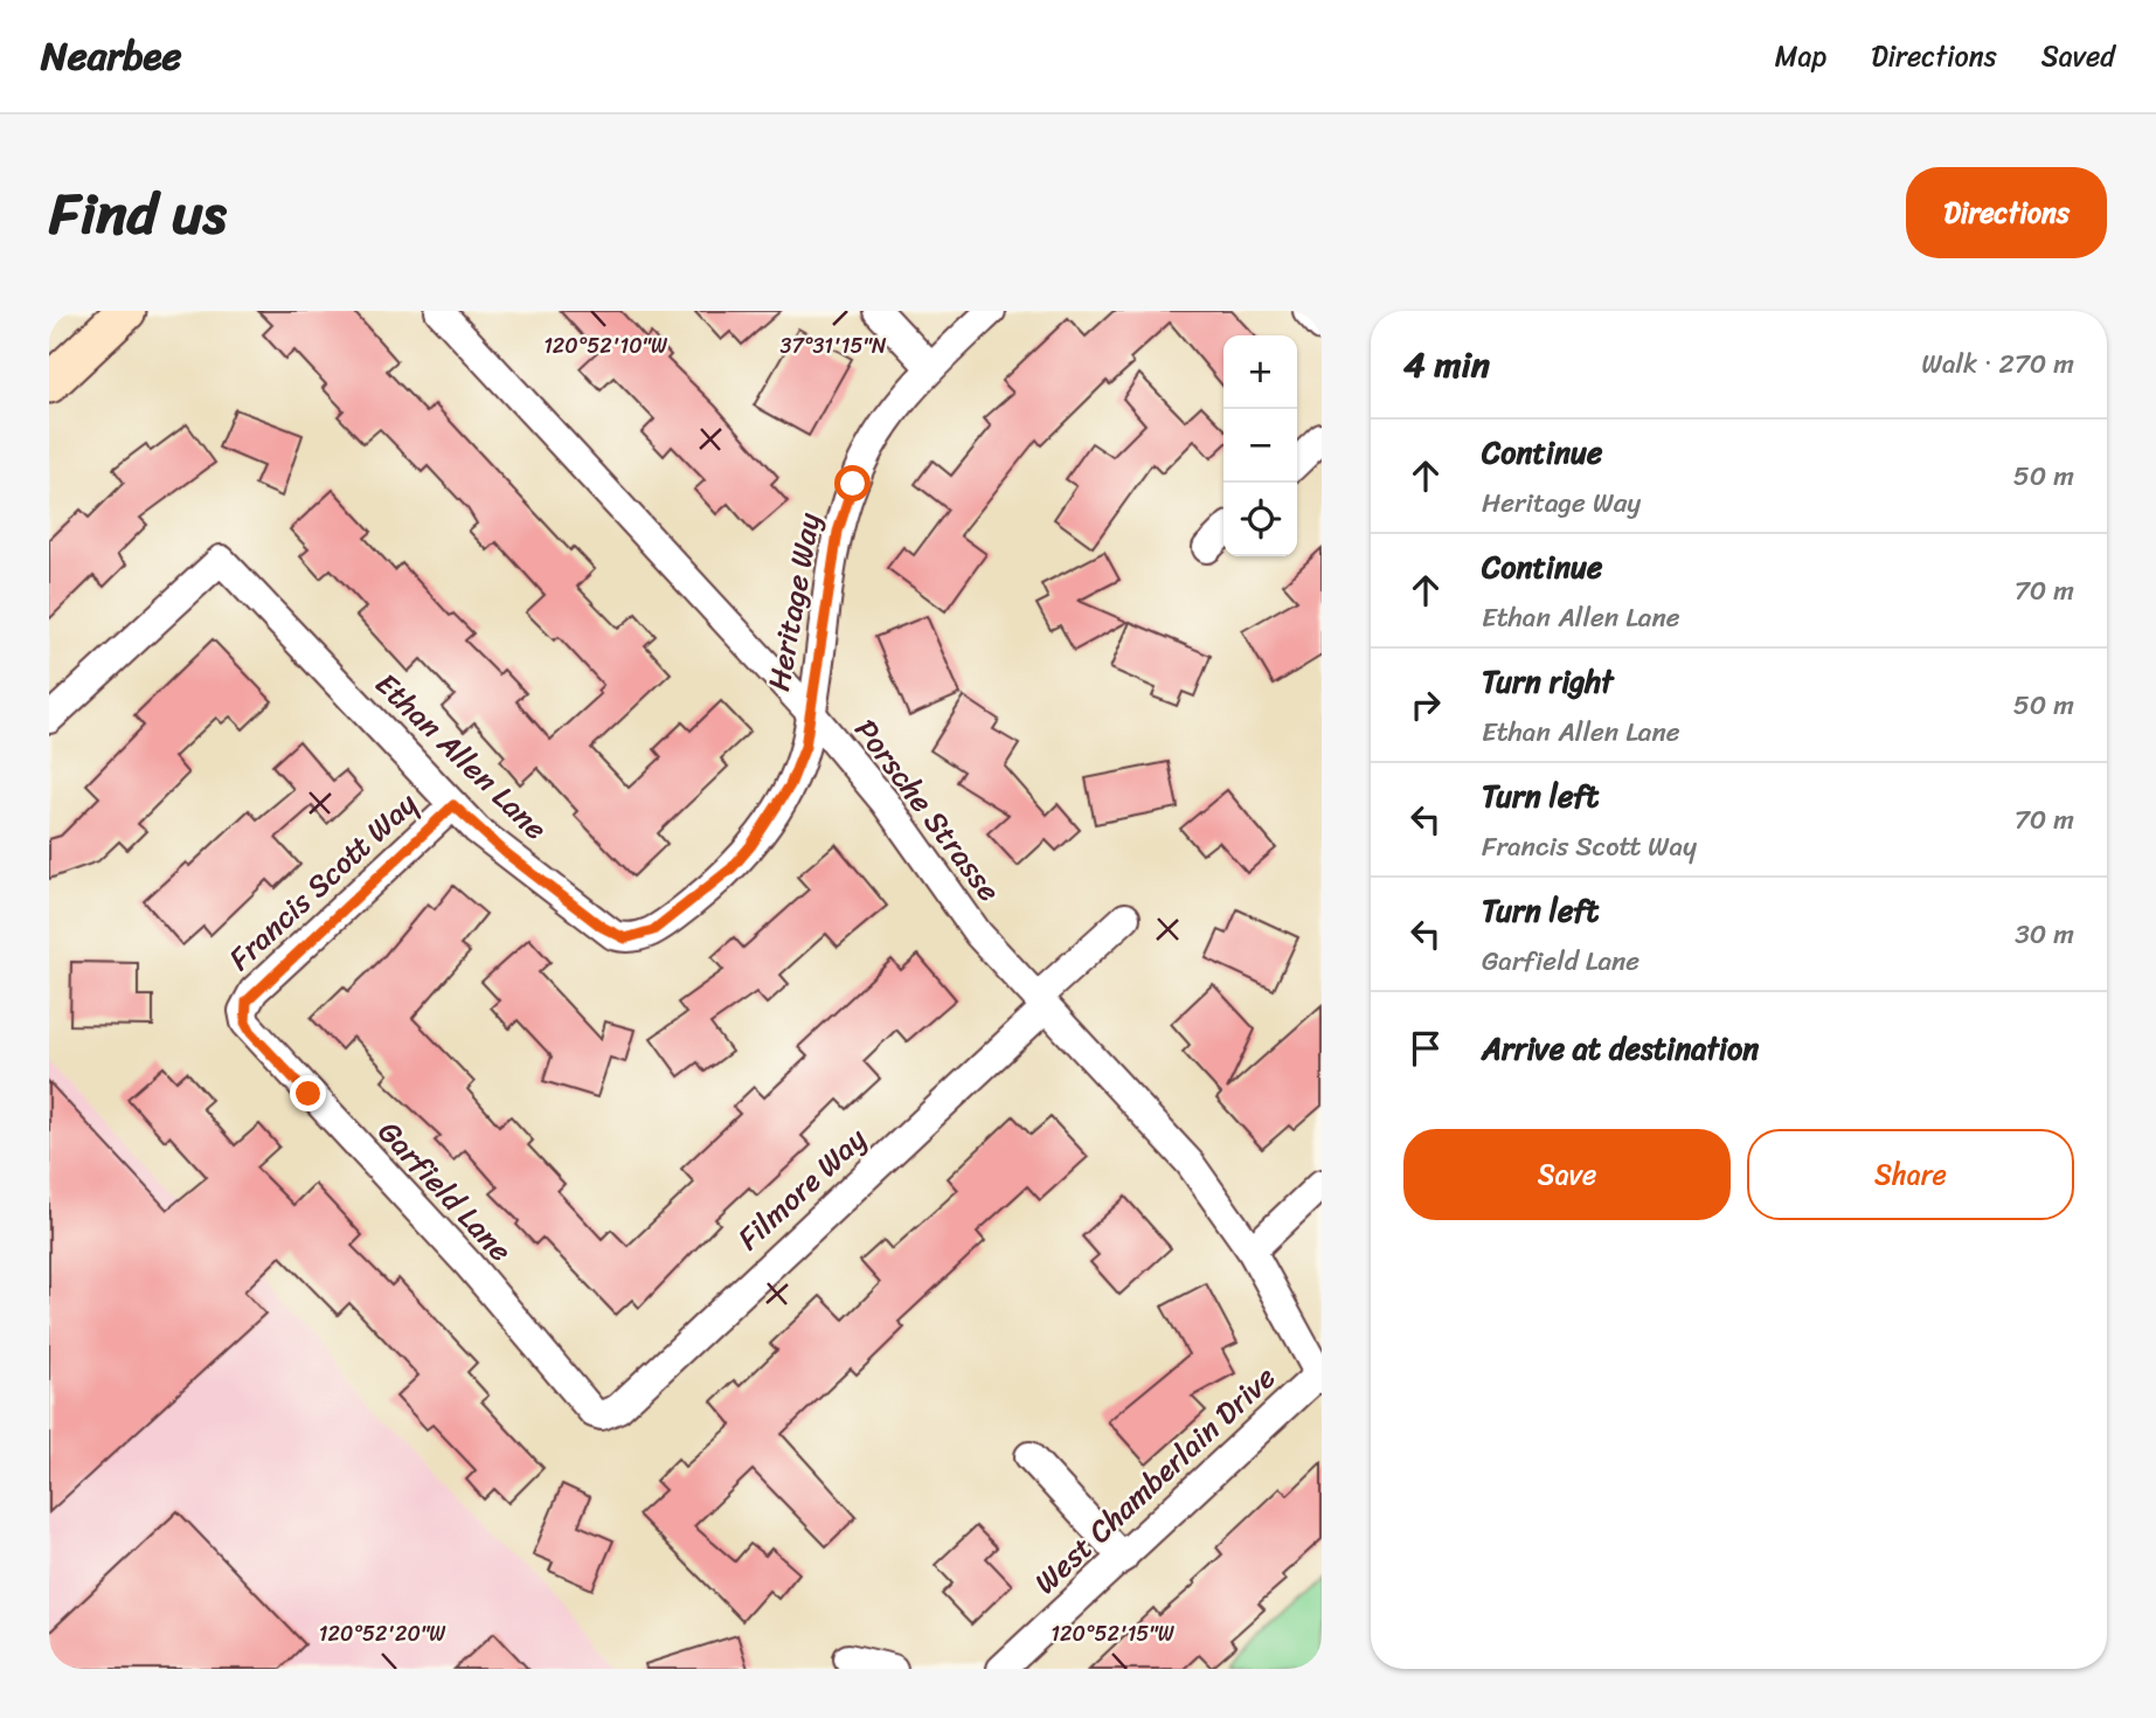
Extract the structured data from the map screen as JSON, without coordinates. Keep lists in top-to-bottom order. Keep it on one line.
{"streets":{"street":["Heritage Way","Ethan Allen Lane","Porsche Strasse","Francis Scott Way","Filmore Way","Garfield Lane","West Chamberlain Drive"]},"crossings":[["Heritage Way","Ethan Allen Lane"],["Heritage Way","Porsche Strasse"],["Ethan Allen Lane","Porsche Strasse"],["Ethan Allen Lane","Francis Scott Way"],["Porsche Strasse","Filmore Way"],["Porsche Strasse","West Chamberlain Drive"],["Francis Scott Way","Garfield Lane"],["Filmore Way","Garfield Lane"]],"page":{"header":"Nearbee","nav":["Map","Directions","Saved"],"title":"Find us","buttons":["Directions",["Save","Share"]],"heading":["4 min","Walk · 270 m"],"map_buttons":["+","−"],"list":[["Continue","Heritage Way","50 m"],["Continue","Ethan Allen Lane","70 m"],["Turn right","Ethan Allen Lane","50 m"],["Turn left","Francis Scott Way","70 m"],["Turn left","Garfield Lane","30 m"],"Arrive at destination"]},"coordinates":["37°31'15\"N","120°52'10\"W","120°52'20\"W","120°52'15\"W"]}
